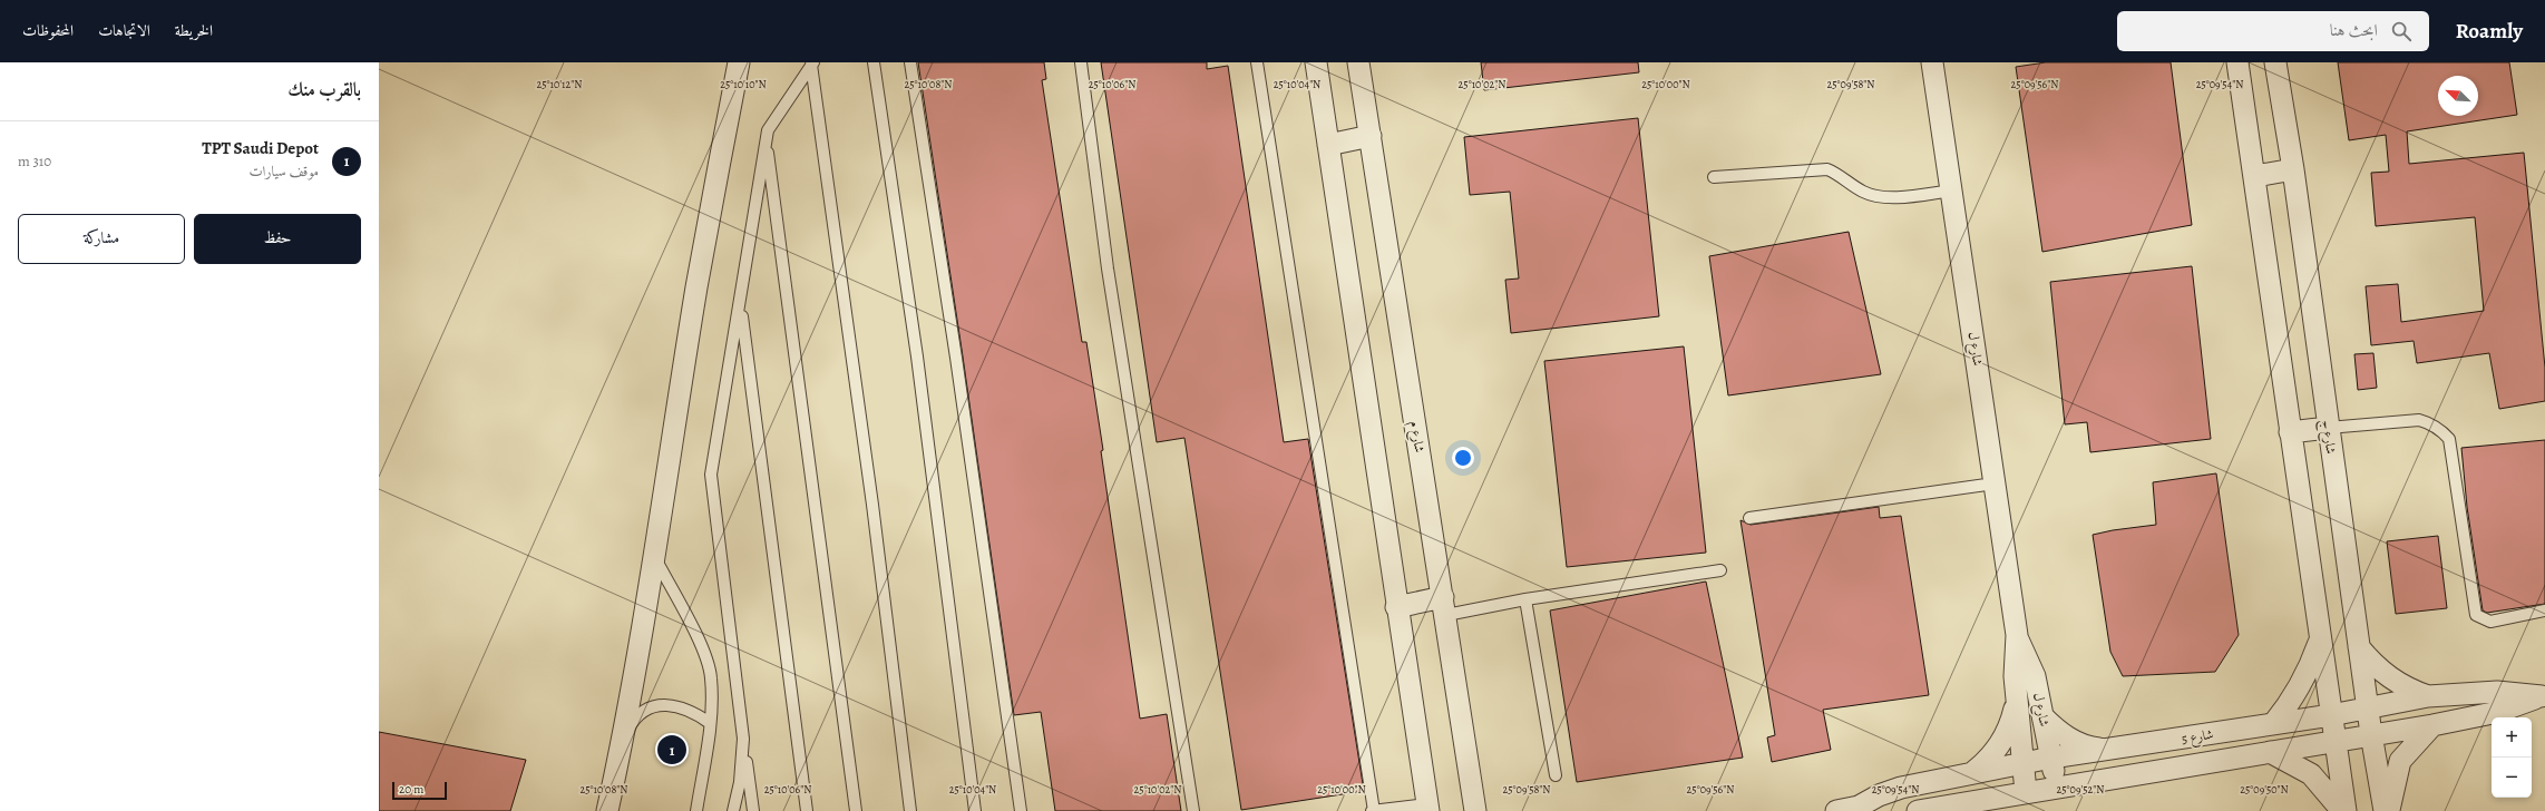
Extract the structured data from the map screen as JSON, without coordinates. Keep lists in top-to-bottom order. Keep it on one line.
{"streets":{"street":["شارع ل","شارع م","شارع ج","شارع 5"]},"crossings":[["شارع ل","شارع 5"],["شارع ج","شارع 5"]],"scale_bar":"20 m","north":"top left","page":{"header":"Roamly","search":"ابحث هنا","nav":["الخريطة","الاتجاهات","المحفوظات"],"heading":"بالقرب منك","list":[{"mark":"1","name":"TPT Saudi Depot","note":"موقف سيارات","value":"310 m"}],"buttons":["حفظ","مشاركة"],"map_buttons":["+","−"],"pins":"1","scale":"20 m"},"coordinates":["25°10'10\"N","25°10'08\"N","25°10'06\"N","25°10'04\"N","25°10'02\"N","25°10'00\"N","25°09'58\"N","25°09'56\"N","25°09'54\"N","25°10'12\"N","25°09'52\"N","25°09'50\"N"]}
